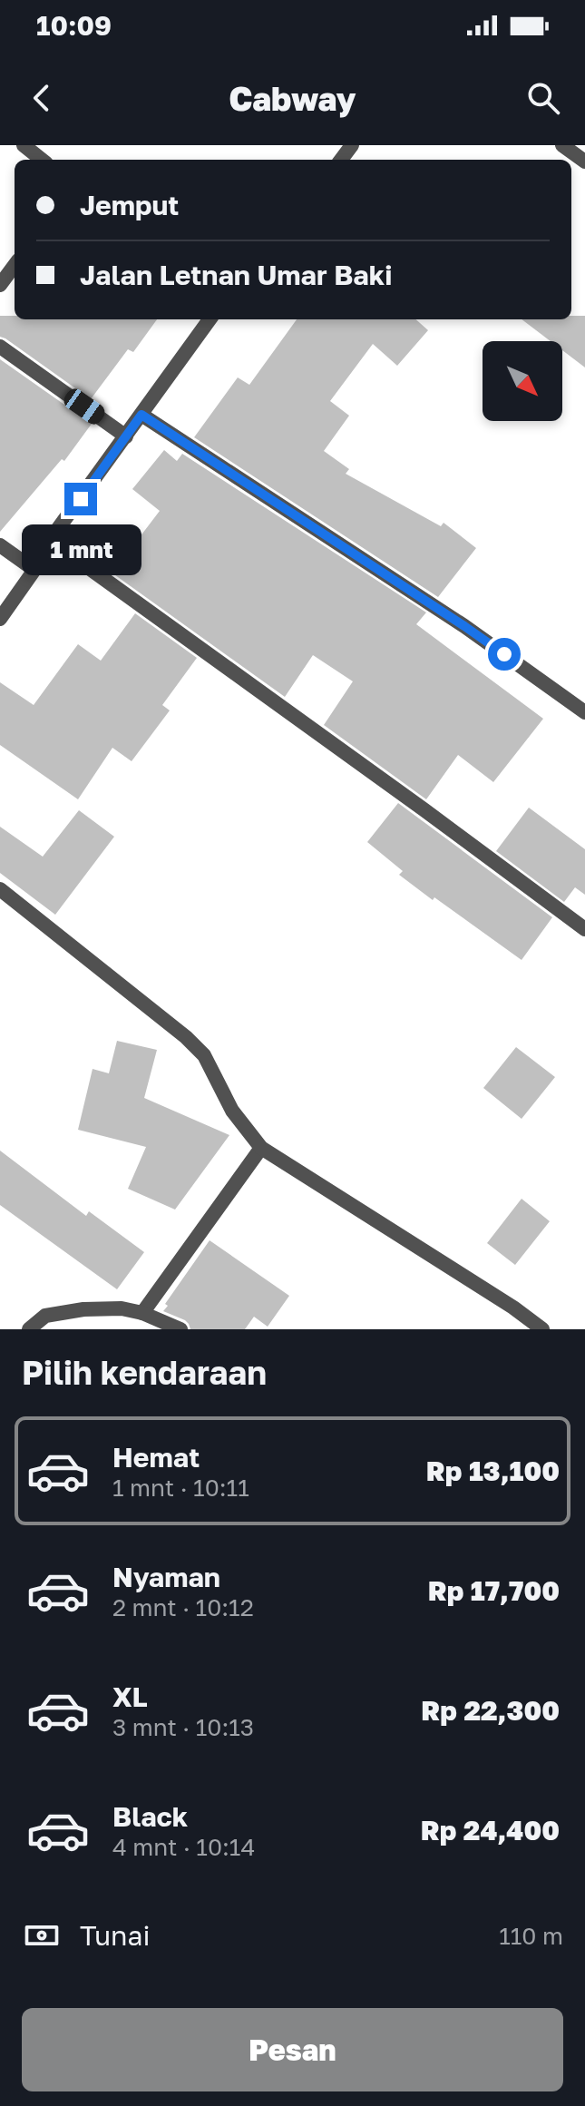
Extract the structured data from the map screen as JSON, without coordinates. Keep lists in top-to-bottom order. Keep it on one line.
{"north":"bottom right","page":{"status":"10:09","header":"Cabway","banner":["Jemput","Jalan Letnan Umar Baki"],"bubble":"1 mnt","heading":"Pilih kendaraan","list":[{"name":"Hemat","note":"1 mnt · 10:11","value":"Rp 13,100"},{"name":"Nyaman","note":"2 mnt · 10:12","value":"Rp 17,700"},{"name":"XL","note":"3 mnt · 10:13","value":"Rp 22,300"},{"name":"Black","note":"4 mnt · 10:14","value":"Rp 24,400"}],"pay":["Tunai","110 m"],"buttons":"Pesan"}}
